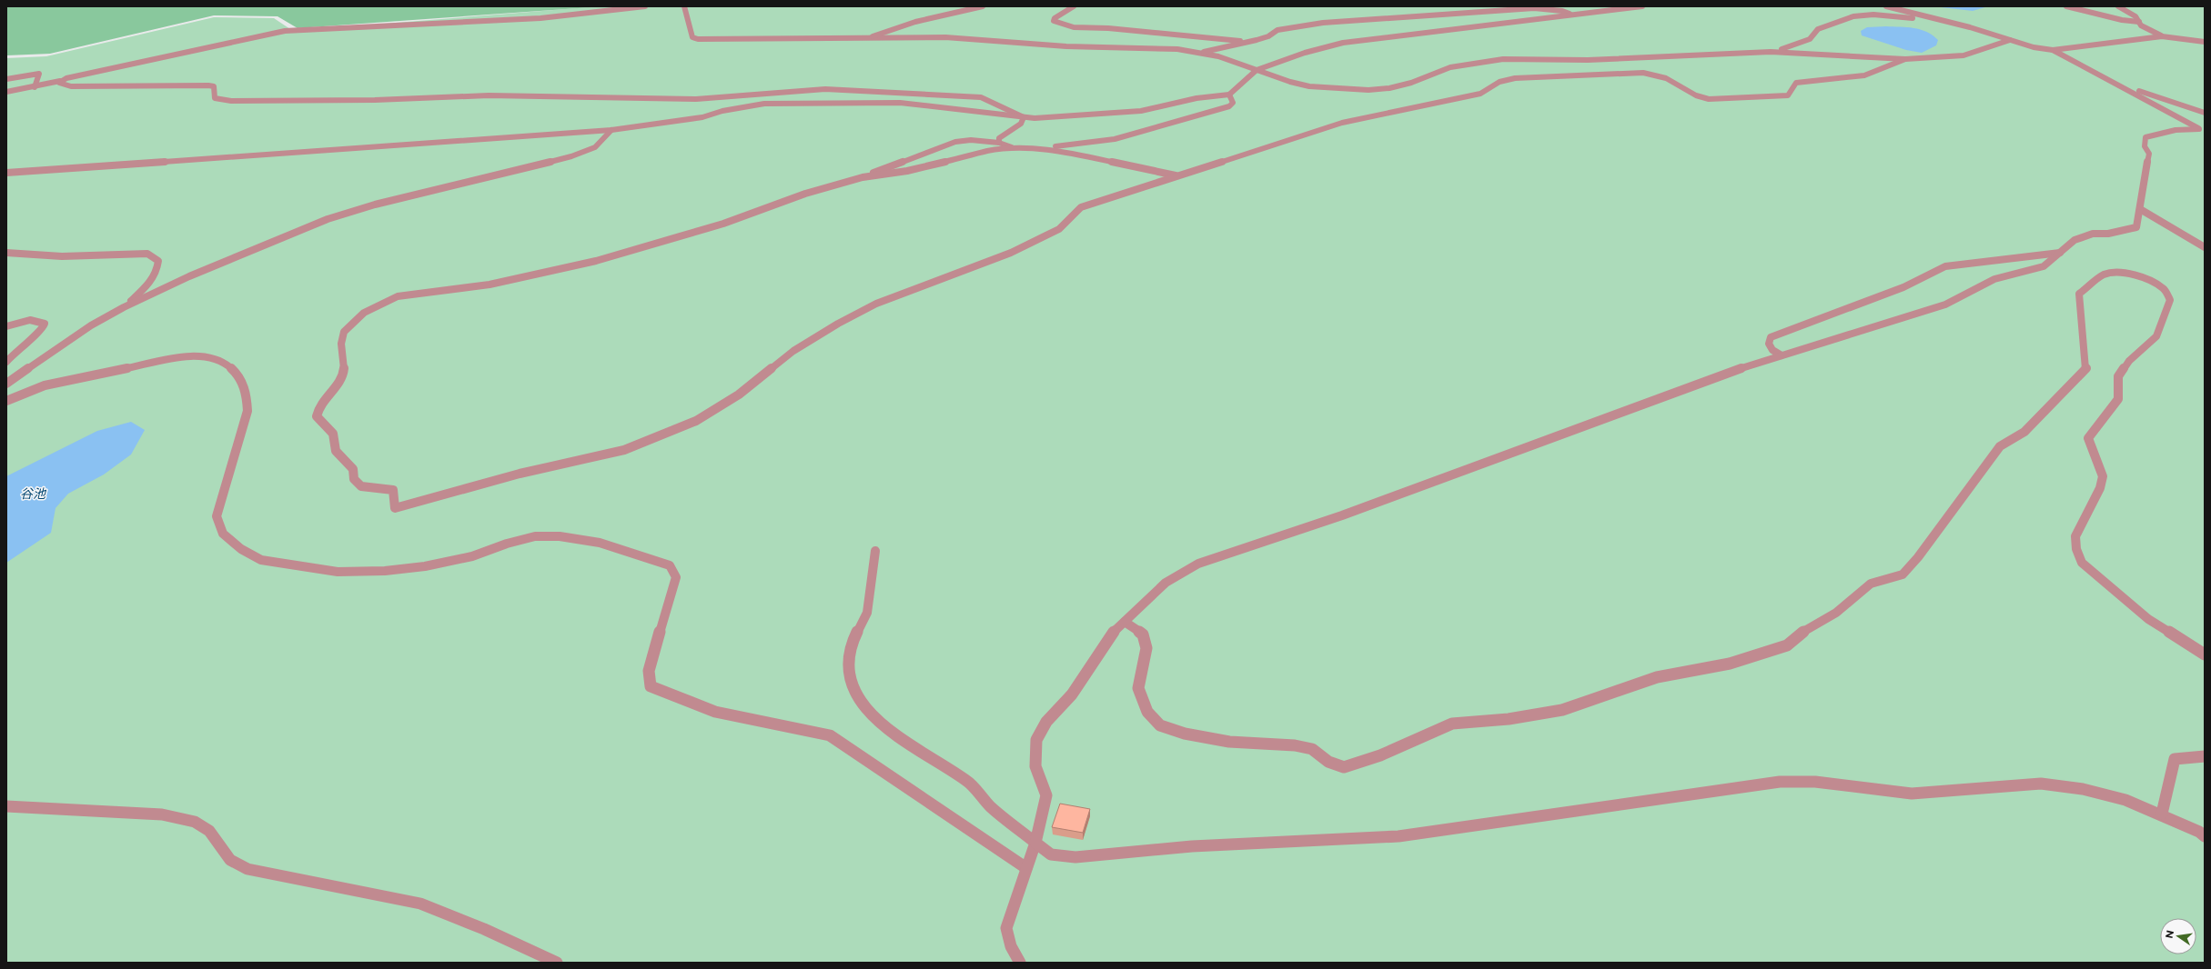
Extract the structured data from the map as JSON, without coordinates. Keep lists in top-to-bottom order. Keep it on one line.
{"water":["谷池"],"north":"left"}
